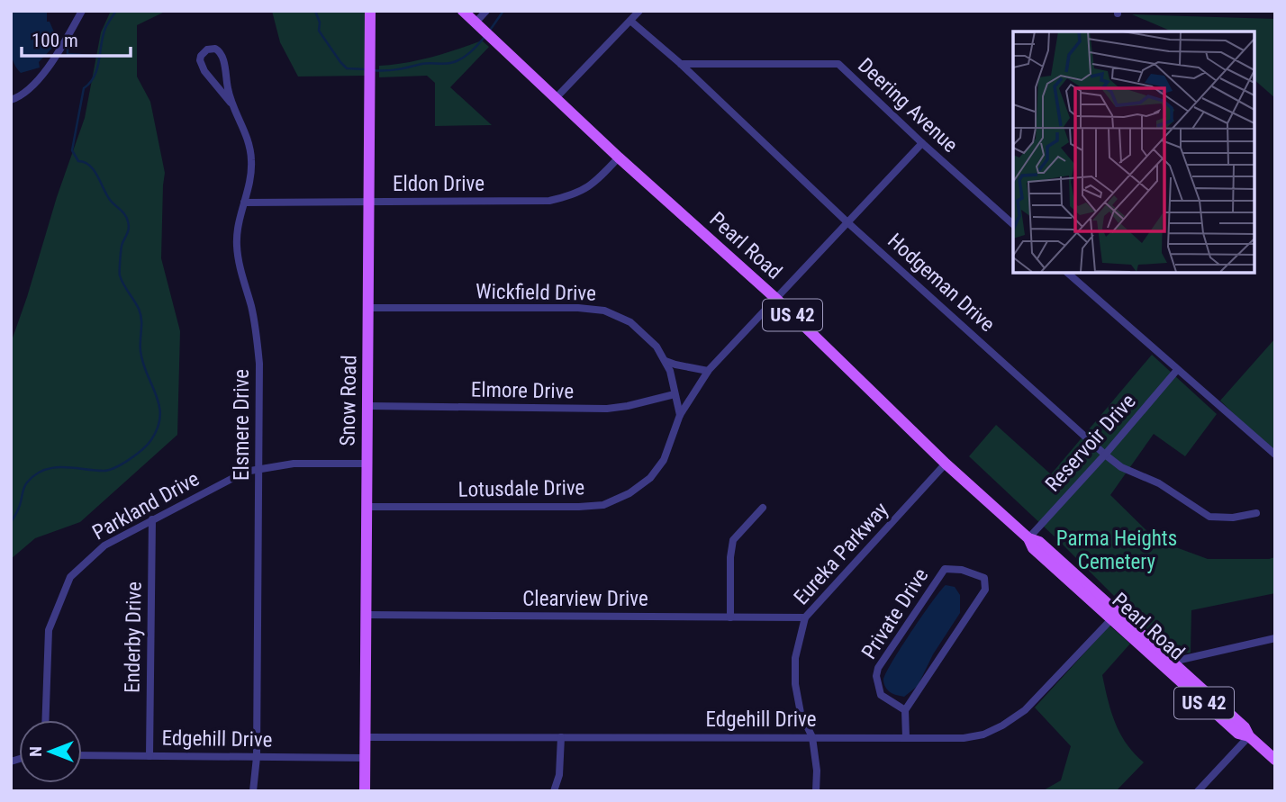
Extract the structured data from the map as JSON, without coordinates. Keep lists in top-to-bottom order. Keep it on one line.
{"streets":{"main road":["Pearl Road","US 42","Snow Road"],"street":["Deering Avenue","Eldon Drive","Hodgeman Drive","Wickfield Drive","Elmore Drive","Elsmere Drive","Reservoir Drive","Lotusdale Drive","Parkland Drive","Eureka Parkway","Clearview Drive","Private Drive","Enderby Drive","Edgehill Drive"]},"crossings":[["Deering Avenue","Hodgeman Drive"],["Deering Avenue","Lotusdale Drive"],["Eldon Drive","Pearl Road"],["Eldon Drive","Snow Road"],["Eldon Drive","Elsmere Drive"],["Pearl Road","Reservoir Drive"],["Pearl Road","Lotusdale Drive"],["Pearl Road","Eureka Parkway"],["Pearl Road","Edgehill Drive"],["Hodgeman Drive","Reservoir Drive"],["Hodgeman Drive","Lotusdale Drive"],["Wickfield Drive","Elmore Drive"],["Wickfield Drive","Snow Road"],["Wickfield Drive","Lotusdale Drive"],["Elmore Drive","Snow Road"],["Snow Road","Lotusdale Drive"],["Snow Road","Parkland Drive"],["Snow Road","Clearview Drive"],["Snow Road","Edgehill Drive"],["Elsmere Drive","Parkland Drive"],["Elsmere Drive","Edgehill Drive"],["Parkland Drive","Enderby Drive"],["Eureka Parkway","Clearview Drive"],["Eureka Parkway","Edgehill Drive"],["Enderby Drive","Edgehill Drive"]],"parks":["Parma Heights Cemetery"],"scale_bar":"100 m","north":"left"}
